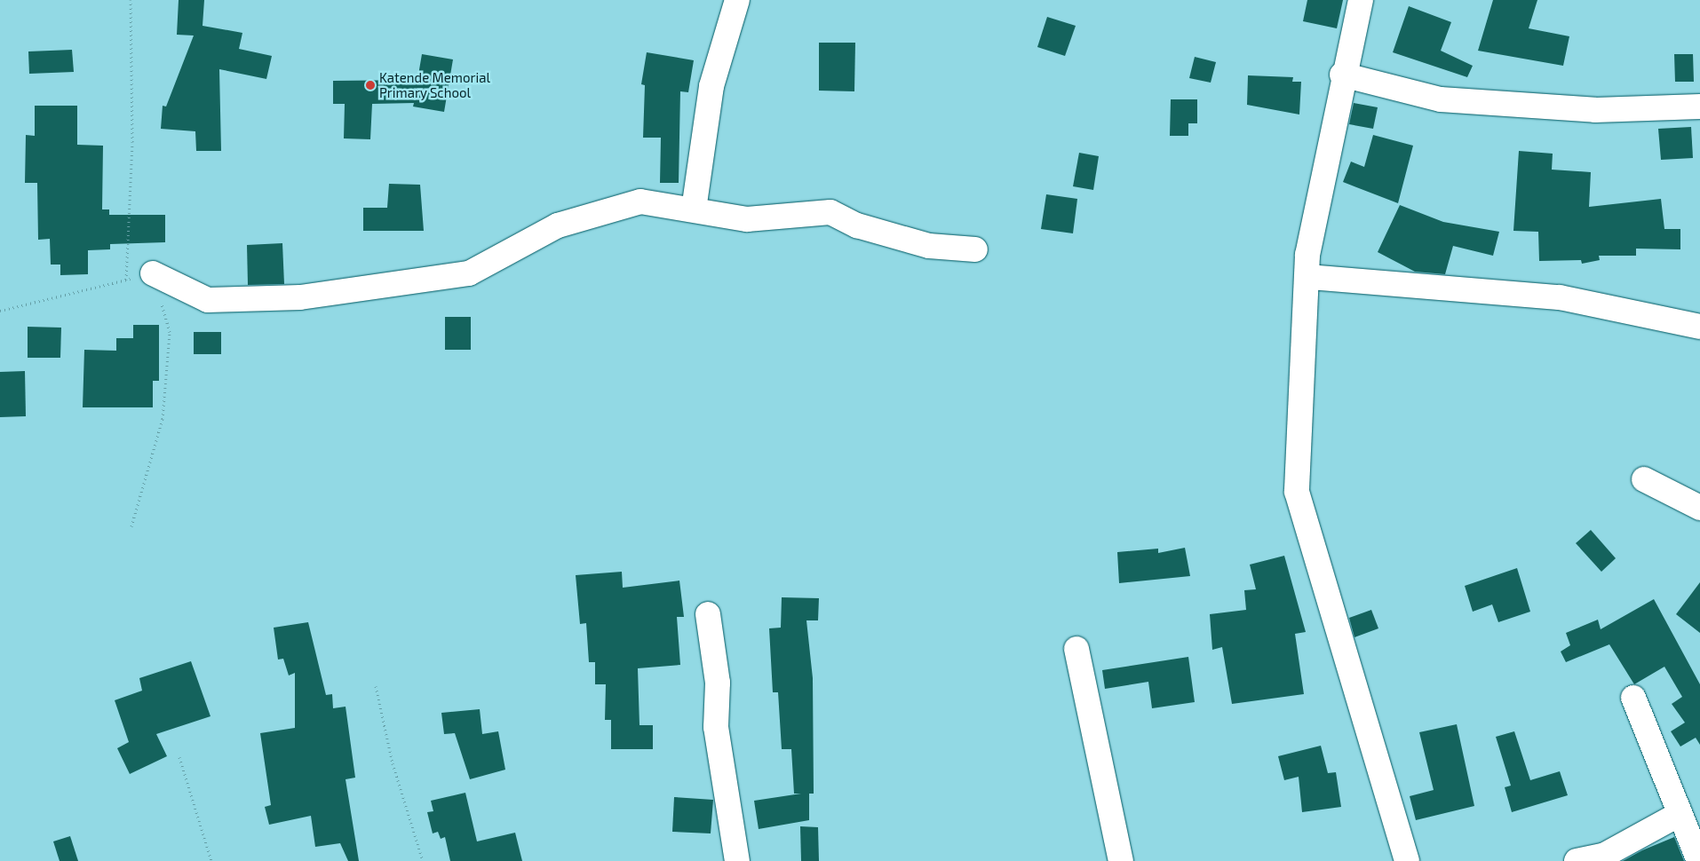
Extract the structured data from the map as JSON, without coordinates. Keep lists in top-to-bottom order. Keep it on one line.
{"places":["Katende Memorial Primary School"]}
